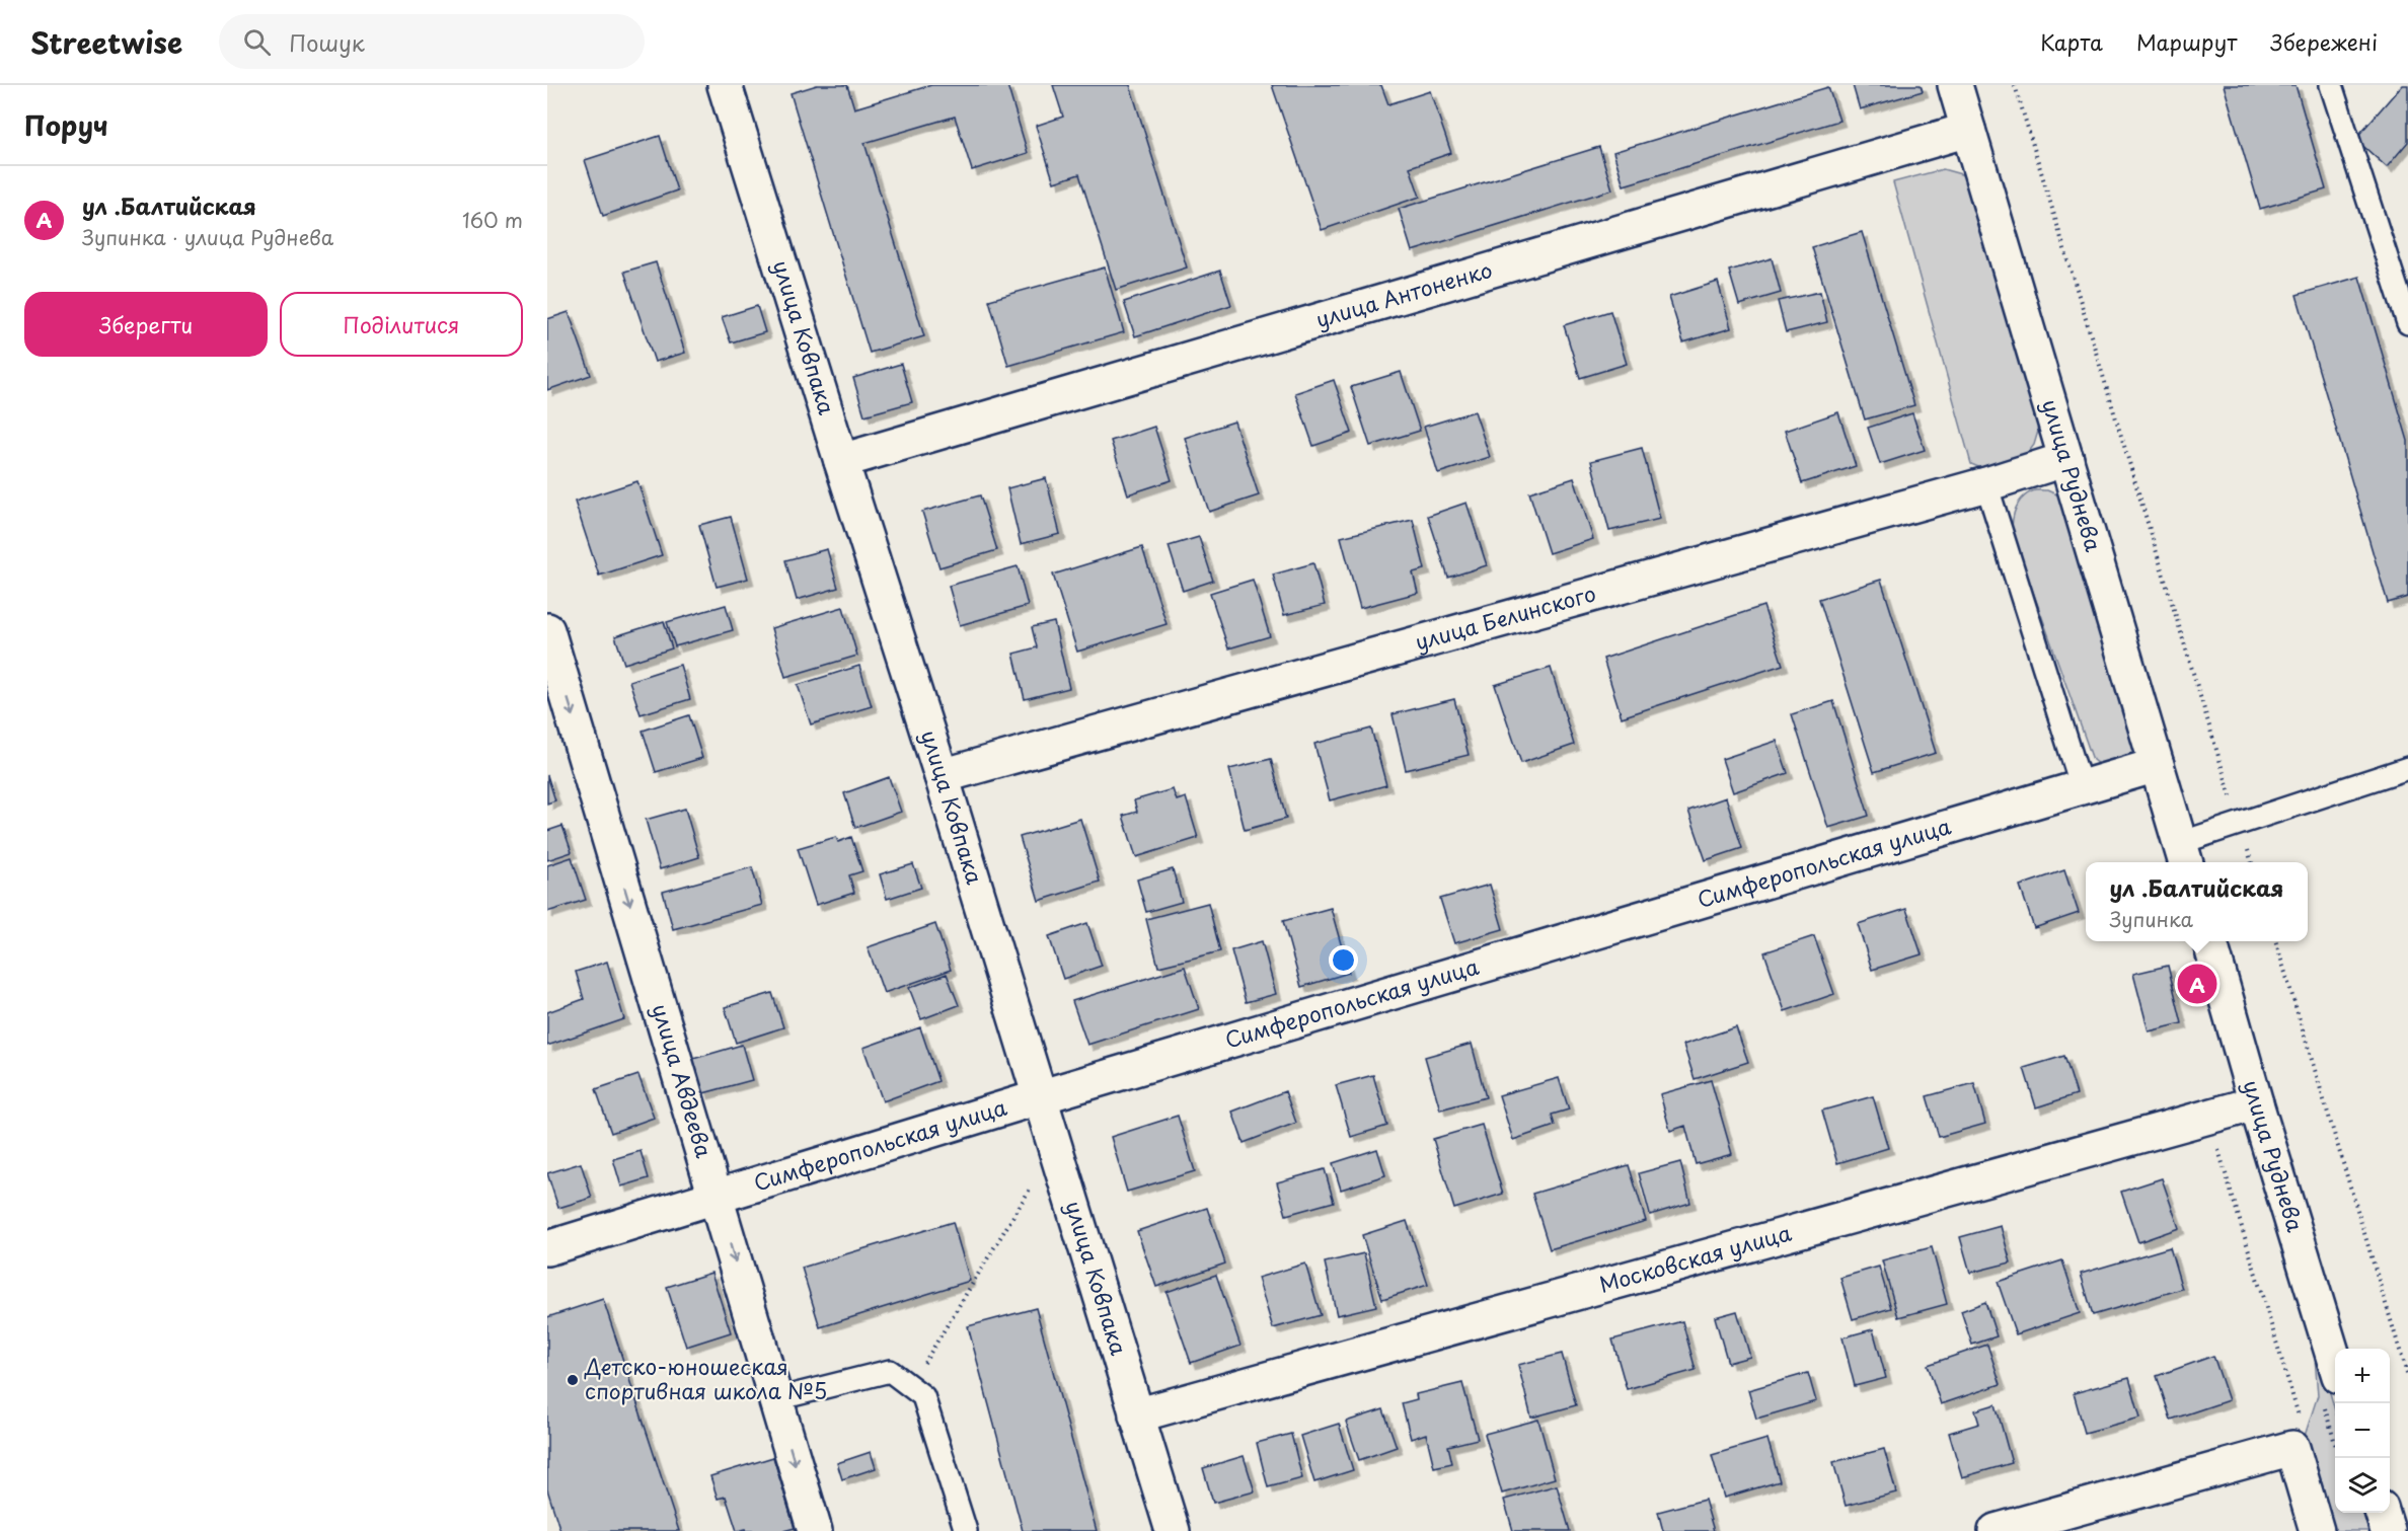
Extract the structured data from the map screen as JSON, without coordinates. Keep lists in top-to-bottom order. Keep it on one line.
{"streets":{"street":["улица Антоненко","улица Ковпака","улица Руднева","улица Белинского","Симферопольская улица","улица Авдеева","Московская улица"]},"crossings":[["улица Антоненко","улица Ковпака"],["улица Антоненко","улица Руднева"],["улица Ковпака","улица Белинского"],["улица Ковпака","Симферопольская улица"],["улица Ковпака","Московская улица"],["улица Руднева","улица Белинского"],["улица Руднева","Симферопольская улица"],["улица Руднева","Московская улица"],["Симферопольская улица","улица Авдеева"]],"one_way":["улица Авдеева"],"places":["Детско-юношеская спортивная школа №5"],"page":{"header":"Streetwise","search":"Пошук","nav":["Карта","Маршрут","Збережені"],"heading":"Поруч","list":[{"mark":"A","name":"ул .Балтийская","note":"Зупинка · улица Руднева","value":"160 m"}],"buttons":["Зберегти","Поділитися"],"popup":["ул .Балтийская","Зупинка"],"pins":"A","map_buttons":["+","−"]}}
